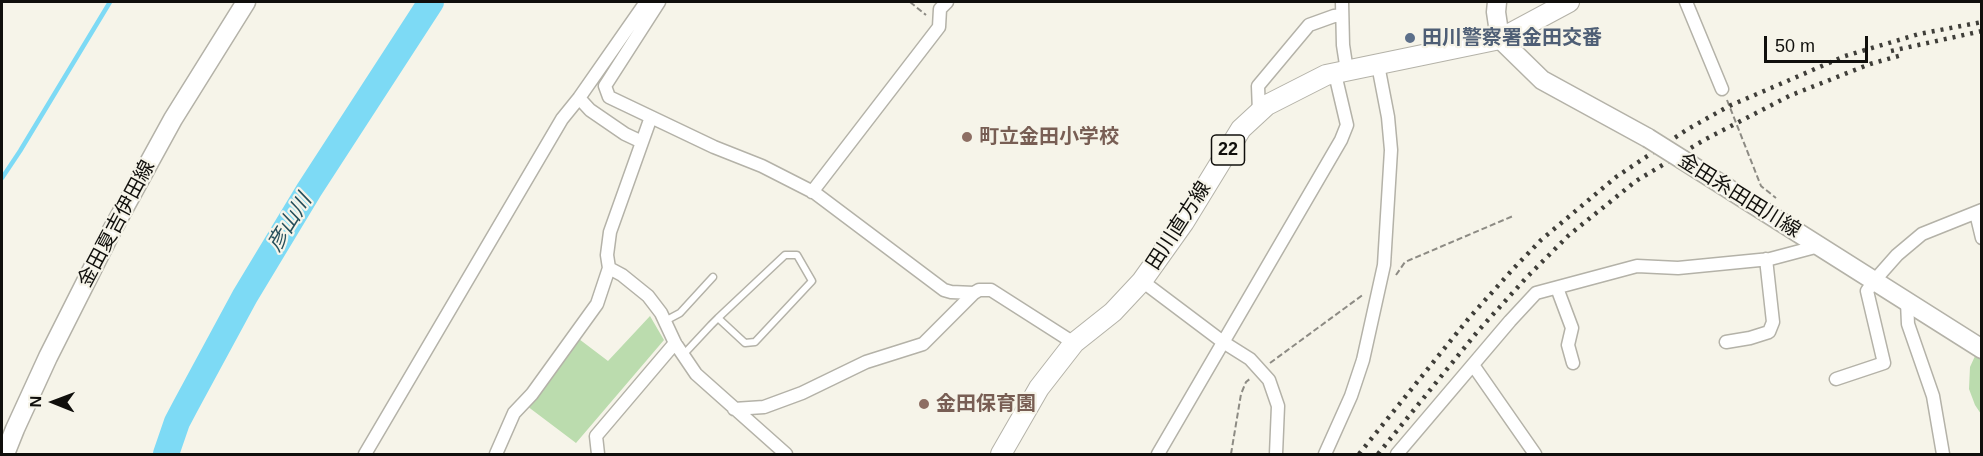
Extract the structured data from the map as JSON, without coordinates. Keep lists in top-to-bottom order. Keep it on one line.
{"streets":{"main road":["22","金田糸田田川線","金田夏吉伊田線","田川直方線"]},"crossings":[["金田糸田田川線","田川直方線"]],"water":["彦山川"],"places":["田川警察署金田交番","町立金田小学校","金田保育園"],"scale_bar":"50 m","north":"left"}
